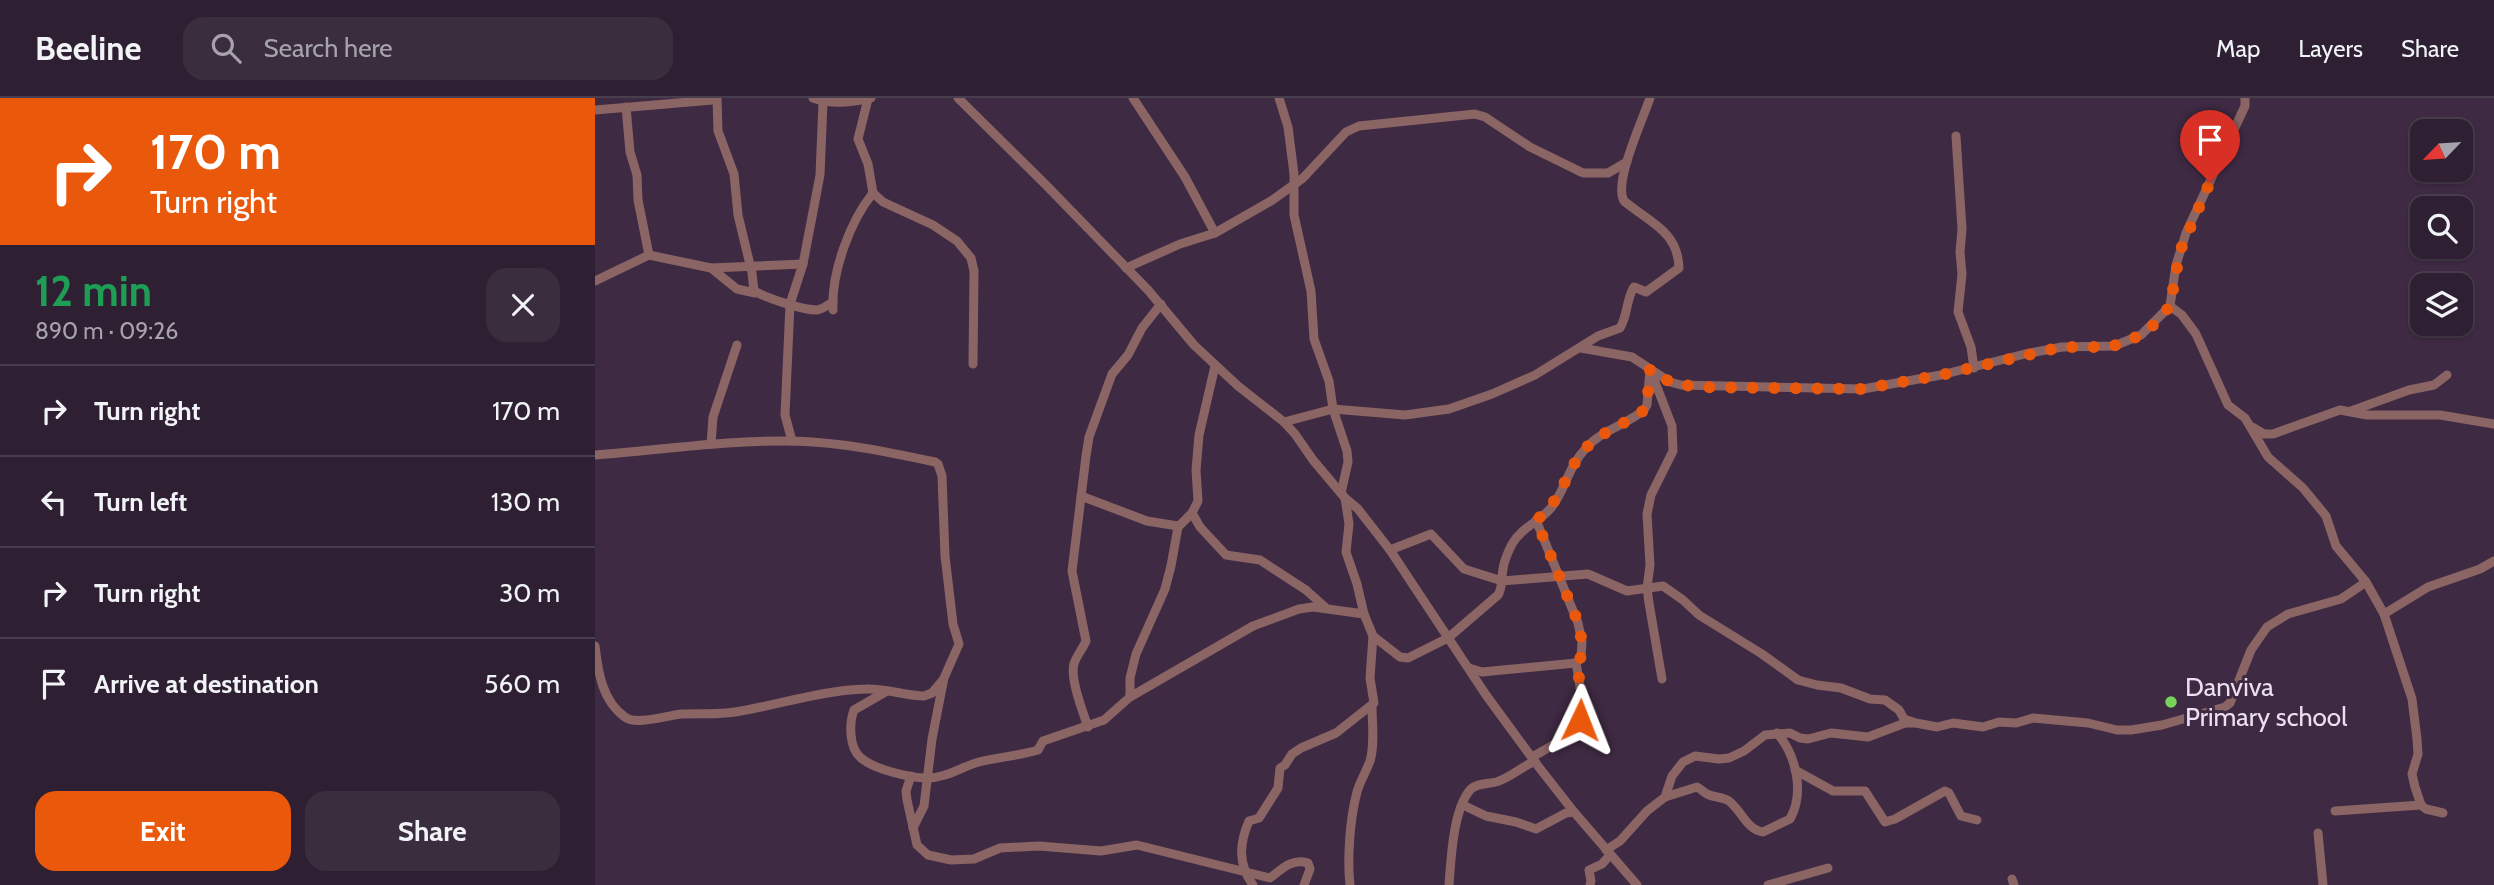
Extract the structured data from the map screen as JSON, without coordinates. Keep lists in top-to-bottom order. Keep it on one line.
{"places":["Danviva Primary school"],"north":"bottom left","page":{"header":"Beeline","search":"Search here","nav":["Map","Layers","Share"],"turn":["170 m","Turn right"],"heading":["12 min","890 m · 09:26"],"list":[{"name":"Turn right","value":"170 m"},{"name":"Turn left","value":"130 m"},{"name":"Turn right","value":"30 m"},{"name":"Arrive at destination","value":"560 m"}],"buttons":["Exit","Share"]}}
